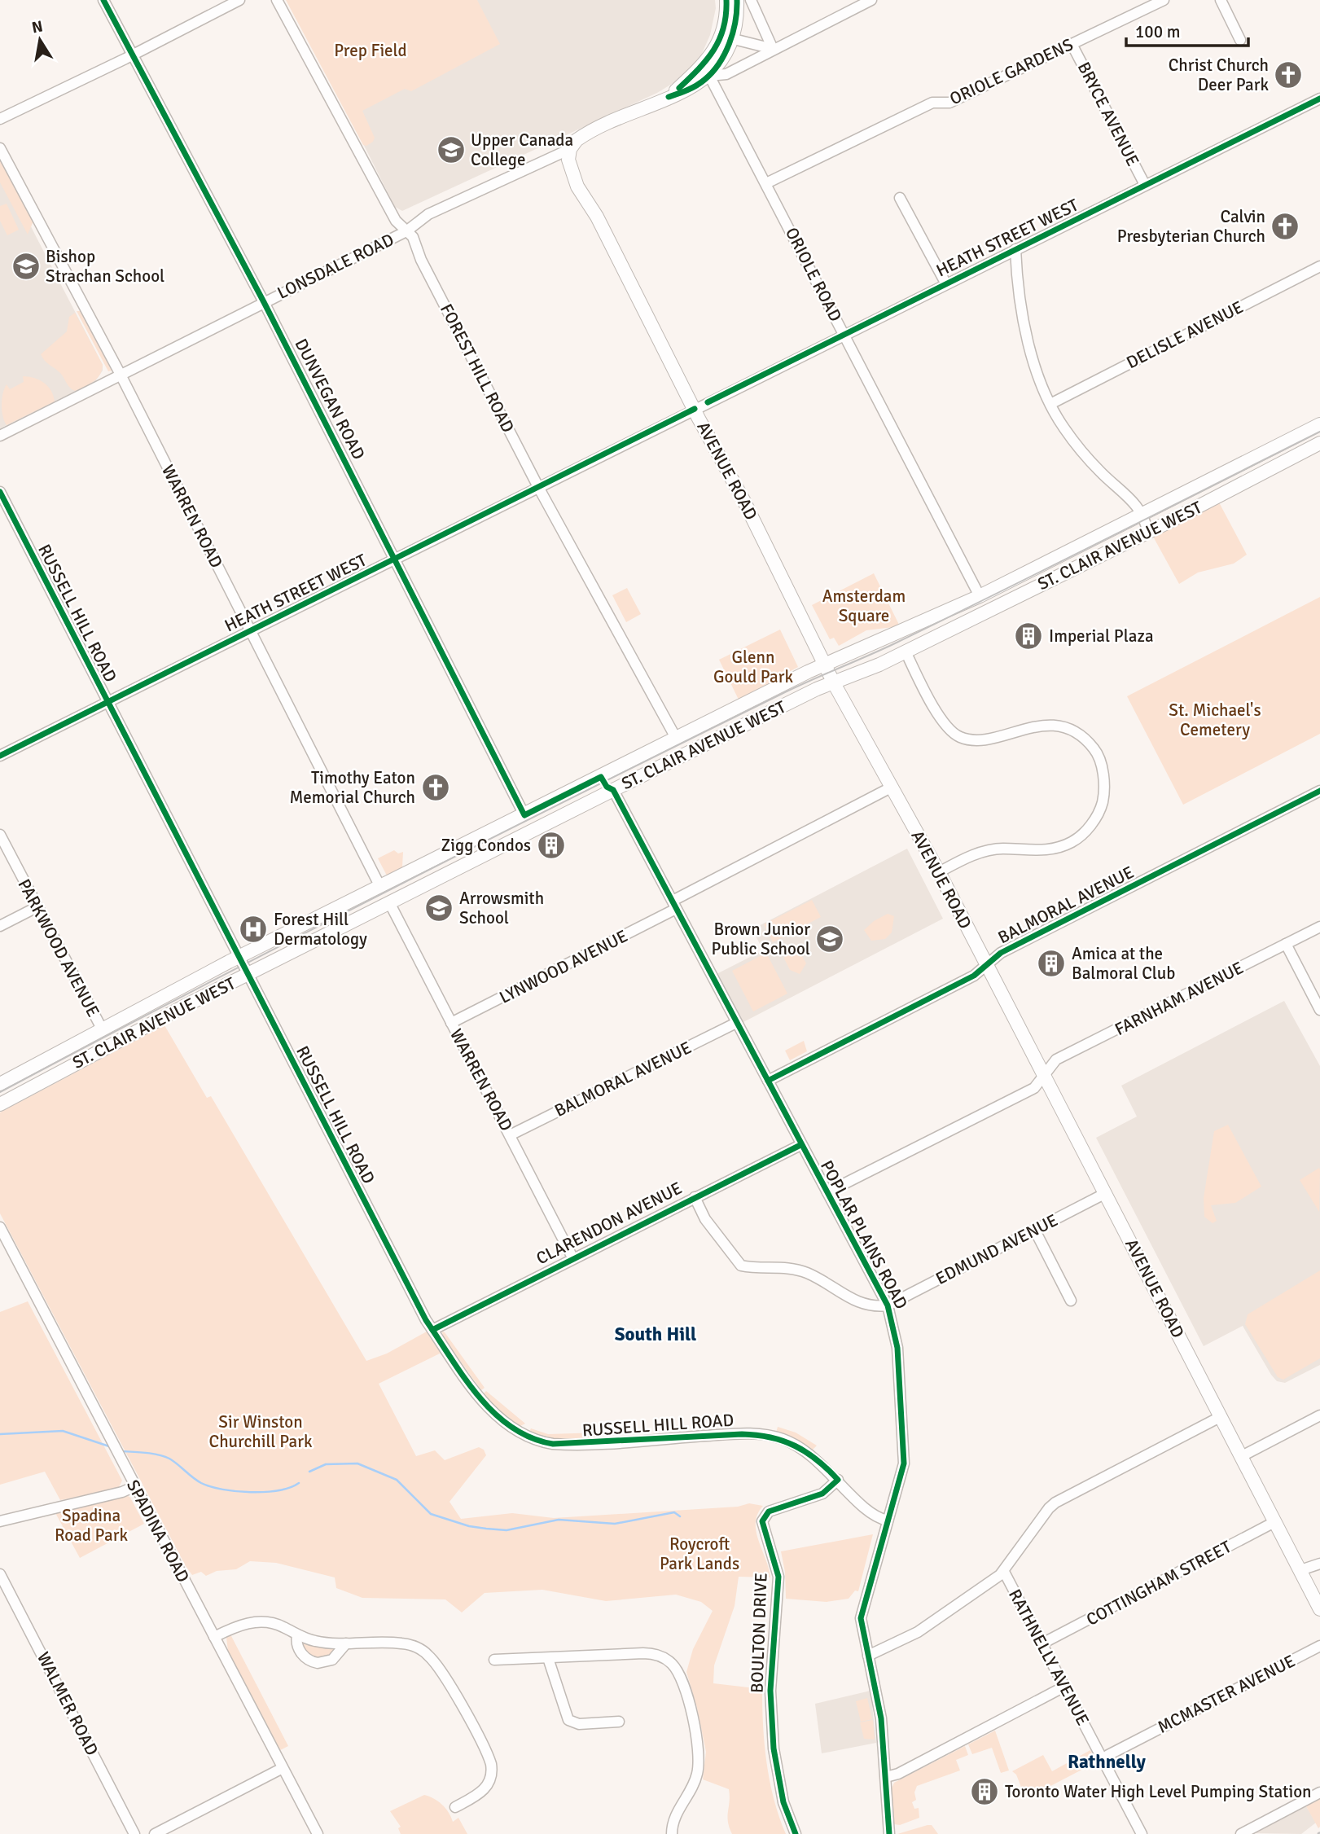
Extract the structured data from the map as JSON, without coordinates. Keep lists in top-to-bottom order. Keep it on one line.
{"streets":{"main road":["LONSDALE ROAD","AVENUE ROAD","ST. CLAIR AVENUE WEST"],"street":["ORIOLE GARDENS","BRYCE AVENUE","HEATH STREET WEST","ORIOLE ROAD","DELISLE AVENUE","FOREST HILL ROAD","DUNVEGAN ROAD","WARREN ROAD","RUSSELL HILL ROAD","BALMORAL AVENUE","PARKWOOD AVENUE","LYNWOOD AVENUE","FARNHAM AVENUE","CLARENDON AVENUE","POPLAR PLAINS ROAD","EDMUND AVENUE","SPADINA ROAD","COTTINGHAM STREET","BOULTON DRIVE","RATHNELLY AVENUE","MCMASTER AVENUE","WALMER ROAD"]},"crossings":[["ORIOLE GARDENS","BRYCE AVENUE"],["ORIOLE GARDENS","ORIOLE ROAD"],["BRYCE AVENUE","HEATH STREET WEST"],["HEATH STREET WEST","ORIOLE ROAD"],["HEATH STREET WEST","FOREST HILL ROAD"],["HEATH STREET WEST","DUNVEGAN ROAD"],["HEATH STREET WEST","AVENUE ROAD"],["HEATH STREET WEST","WARREN ROAD"],["HEATH STREET WEST","RUSSELL HILL ROAD"],["LONSDALE ROAD","FOREST HILL ROAD"],["LONSDALE ROAD","DUNVEGAN ROAD"],["LONSDALE ROAD","AVENUE ROAD"],["LONSDALE ROAD","WARREN ROAD"],["ORIOLE ROAD","ST. CLAIR AVENUE WEST"],["FOREST HILL ROAD","ST. CLAIR AVENUE WEST"],["DUNVEGAN ROAD","ST. CLAIR AVENUE WEST"],["AVENUE ROAD","ST. CLAIR AVENUE WEST"],["AVENUE ROAD","BALMORAL AVENUE"],["AVENUE ROAD","LYNWOOD AVENUE"],["AVENUE ROAD","FARNHAM AVENUE"],["AVENUE ROAD","EDMUND AVENUE"],["AVENUE ROAD","COTTINGHAM STREET"],["WARREN ROAD","ST. CLAIR AVENUE WEST"],["WARREN ROAD","BALMORAL AVENUE"],["WARREN ROAD","LYNWOOD AVENUE"],["WARREN ROAD","CLARENDON AVENUE"],["ST. CLAIR AVENUE WEST","RUSSELL HILL ROAD"],["ST. CLAIR AVENUE WEST","PARKWOOD AVENUE"],["ST. CLAIR AVENUE WEST","POPLAR PLAINS ROAD"],["RUSSELL HILL ROAD","CLARENDON AVENUE"],["RUSSELL HILL ROAD","POPLAR PLAINS ROAD"],["RUSSELL HILL ROAD","BOULTON DRIVE"],["BALMORAL AVENUE","POPLAR PLAINS ROAD"],["LYNWOOD AVENUE","POPLAR PLAINS ROAD"],["CLARENDON AVENUE","POPLAR PLAINS ROAD"],["POPLAR PLAINS ROAD","EDMUND AVENUE"],["COTTINGHAM STREET","RATHNELLY AVENUE"],["RATHNELLY AVENUE","MCMASTER AVENUE"]],"districts":["South Hill","Rathnelly"],"parks":["Prep Field","Amsterdam Square","Glenn Gould Park","St. Michael's Cemetery","Sir Winston Churchill Park","Spadina Road Park","Roycroft Park Lands"],"places":{"church":["Christ Church Deer Park","Calvin Presbyterian Church","Timothy Eaton Memorial Church"],"school or university":["Upper Canada College","Bishop Strachan School","Arrowsmith School","Brown Junior Public School"],"building":["Imperial Plaza","Zigg Condos","Amica at the Balmoral Club","Toronto Water High Level Pumping Station"],"hospital":["Forest Hill Dermatology"]},"scale_bar":"100 m","north":"top"}
